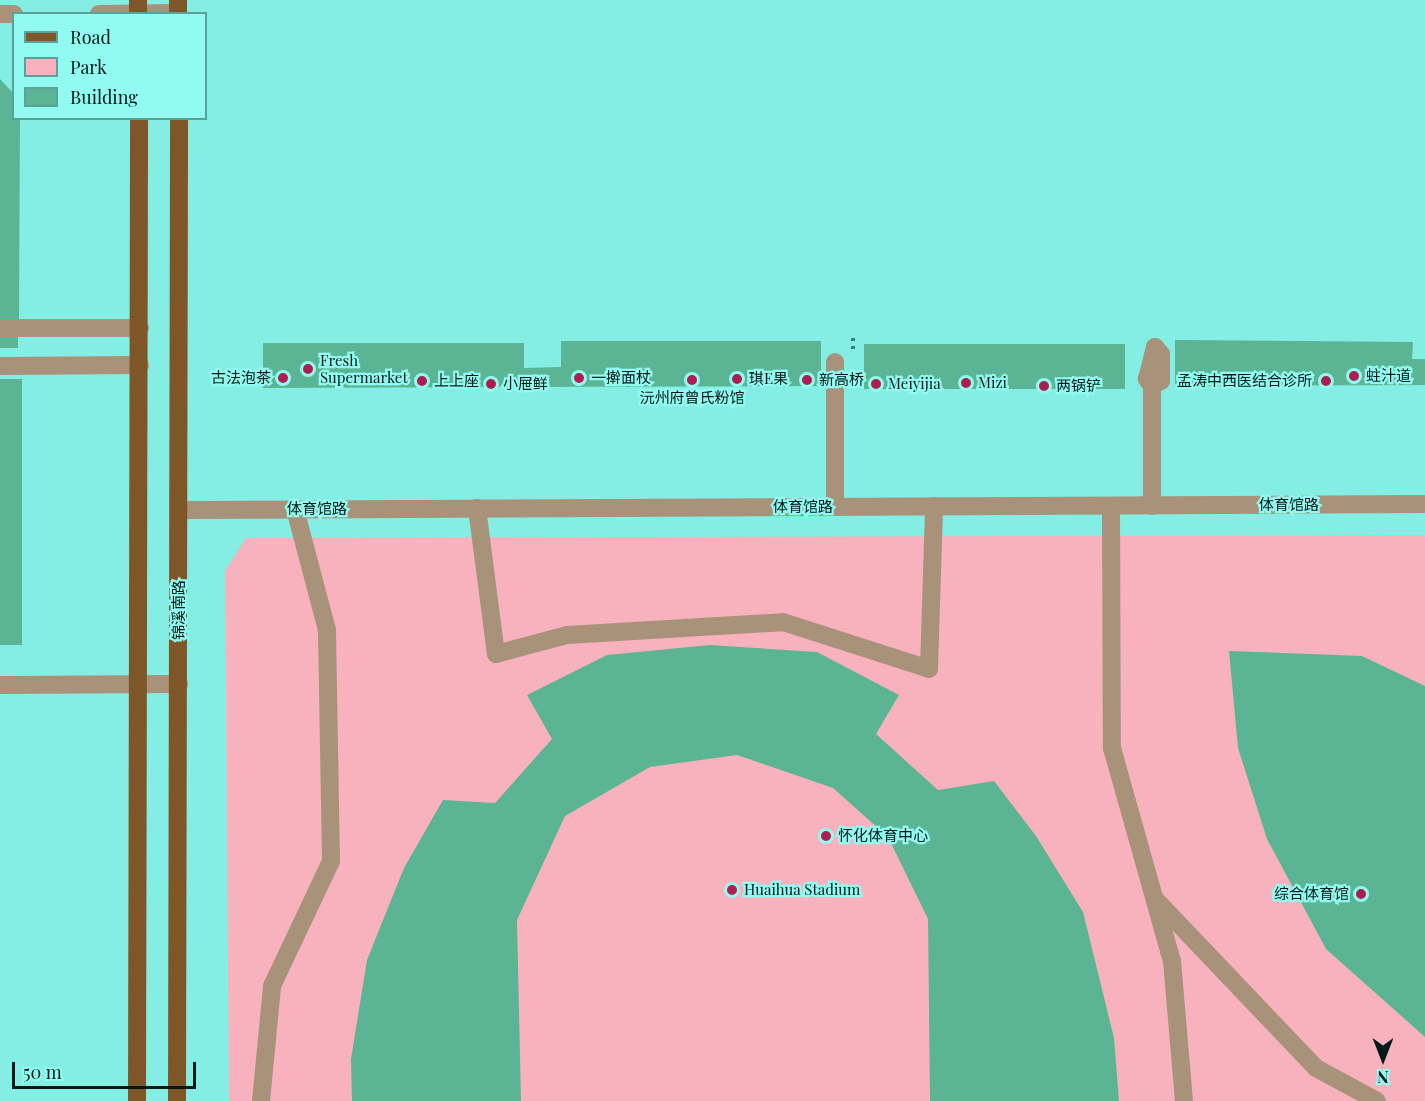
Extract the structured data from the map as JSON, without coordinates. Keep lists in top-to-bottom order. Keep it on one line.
{"streets":{"main road":["锦溪南路"],"street":["体育馆路"]},"crossings":[["体育馆路","锦溪南路"]],"places":["Fresh Supermarket","蛀汁道","古法泡茶","一擀面杖","琪E果","沅州府曾氏粉馆","新高桥","上上座","孟涛中西医结合诊所","Mizi","小屉鲜","Meiyijia","两锅铲","怀化体育中心","Huaihua Stadium","综合体育馆"],"legend":["Road","Park","Building"],"scale_bar":"50 m","north":"bottom"}
